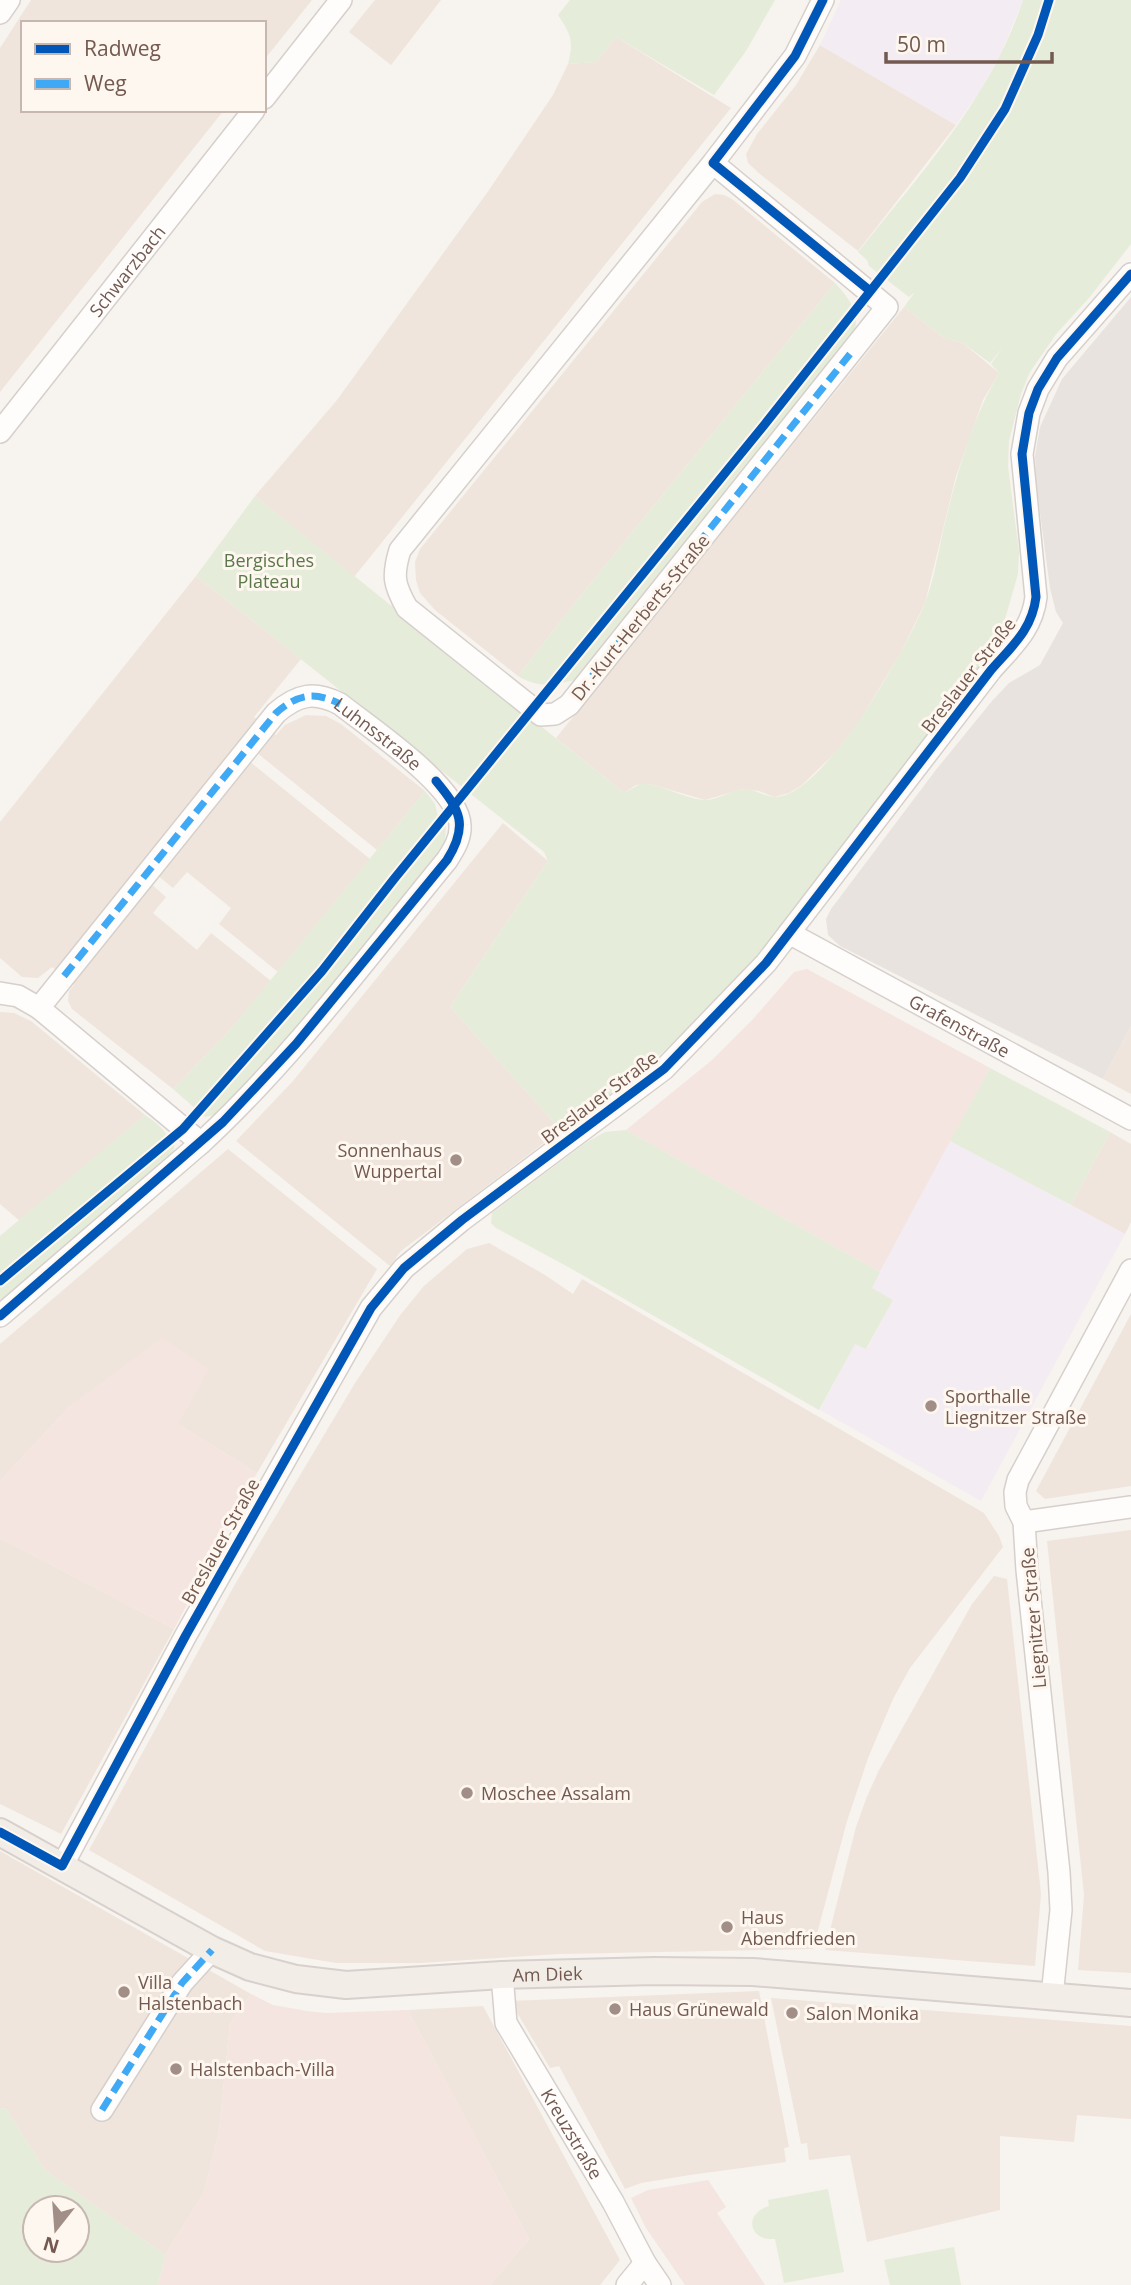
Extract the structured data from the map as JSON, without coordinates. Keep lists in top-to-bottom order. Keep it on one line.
{"streets":{"main road":["Am Diek"],"street":["Schwarzbach","Dr.-Kurt-Herberts-Straße","Breslauer Straße","Luhnsstraße","Grafenstraße","Liegnitzer Straße","Kreuzstraße"]},"crossings":[["Breslauer Straße","Grafenstraße"],["Breslauer Straße","Am Diek"],["Liegnitzer Straße","Am Diek"],["Am Diek","Kreuzstraße"]],"parks":["Bergisches Plateau"],"places":["Sonnenhaus Wuppertal","Sporthalle Liegnitzer Straße","Moschee Assalam","Haus Abendfrieden","Villa Halstenbach","Haus Grünewald","Salon Monika","Halstenbach-Villa"],"legend":["Radweg","Weg"],"scale_bar":"50 m","north":"bottom"}
